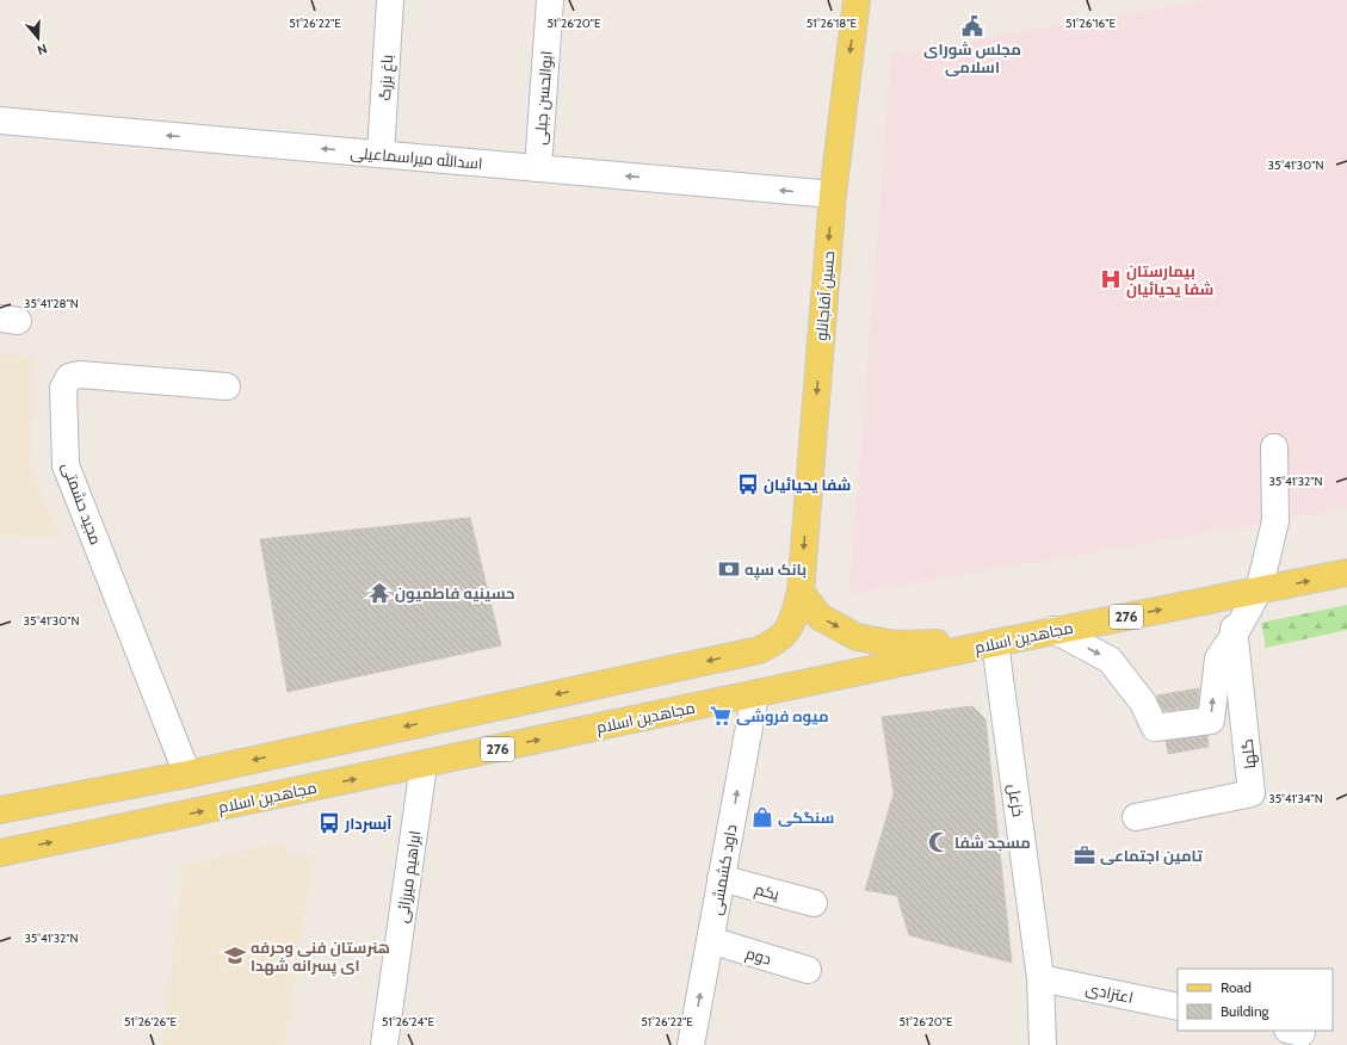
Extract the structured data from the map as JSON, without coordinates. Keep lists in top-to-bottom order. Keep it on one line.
{"streets":{"main road":["حسین آقاجانلو","276","مجاهدین اسلام"],"street":["باغ بزرگ","ابوالحسن جبلی","اسدالله میراسماعیلی","مجید حشمتی","گلها","خزعل","داود کشمشی","ابراهیم میرزائی","یکم","دوم","اعتزادی"]},"crossings":[["باغ بزرگ","اسدالله میراسماعیلی"],["ابوالحسن جبلی","اسدالله میراسماعیلی"],["اسدالله میراسماعیلی","حسین آقاجانلو"],["حسین آقاجانلو","مجید حشمتی"],["مجاهدین اسلام","گلها"],["مجاهدین اسلام","خزعل"],["مجاهدین اسلام","داود کشمشی"],["مجاهدین اسلام","ابراهیم میرزائی"],["خزعل","اعتزادی"],["داود کشمشی","یکم"],["داود کشمشی","دوم"]],"one_way":["اسدالله میراسماعیلی","حسین آقاجانلو","مجاهدین اسلام","داود کشمشی"],"places":{"public building":["مجلس شورای اسلامی"],"hospital":["بیمارستان شفا یحیائیان"],"bus stop":["شفا یحیائیان","آبسردار"],"bank":["بانک سپه"],"temple":["حسینیه فاطمیون"],"supermarket":["میوه فروشی"],"shop":["سنگکی"],"mosque":["مسجد شفا"],"office":["تامین اجتماعی"],"school or university":["هنرستان فنی وحرفه ای پسرانه شهدا"]},"legend":["Road","Building"],"north":"bottom","coordinates":["51°26'22\"E","51°26'20\"E","51°26'18\"E","51°26'16\"E","35°41'30\"N","35°41'28\"N","35°41'32\"N","35°41'34\"N","51°26'26\"E","51°26'24\"E"]}
